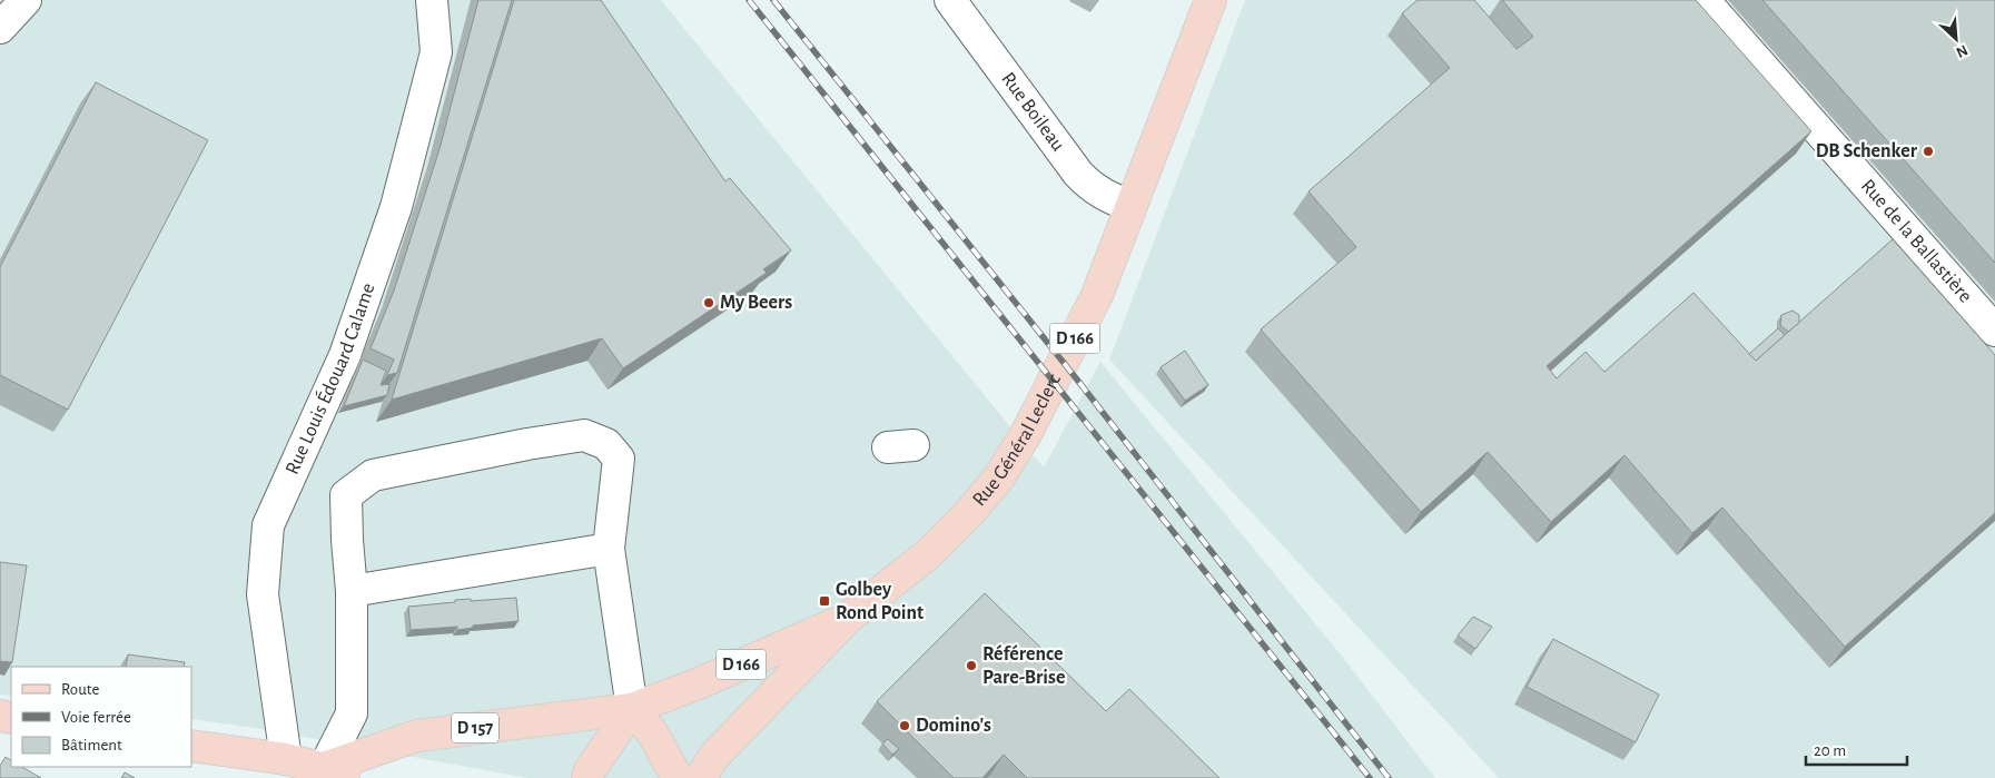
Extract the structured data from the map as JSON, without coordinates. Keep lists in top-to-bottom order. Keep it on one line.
{"streets":{"main road":["D 166","Rue Général Leclerc","D 157"],"street":["Rue Boileau","Rue de la Ballastière","Rue Louis Édouard Calame"]},"crossings":[["Rue Boileau","Rue Général Leclerc"],["Rue Général Leclerc","D 157"]],"places":{"other":["DB Schenker","My Beers","Référence Pare-Brise","Domino's"],"transit":["Golbey Rond Point"]},"legend":["Route","Voie ferrée","Bâtiment"],"scale_bar":"20 m","north":"bottom right"}
